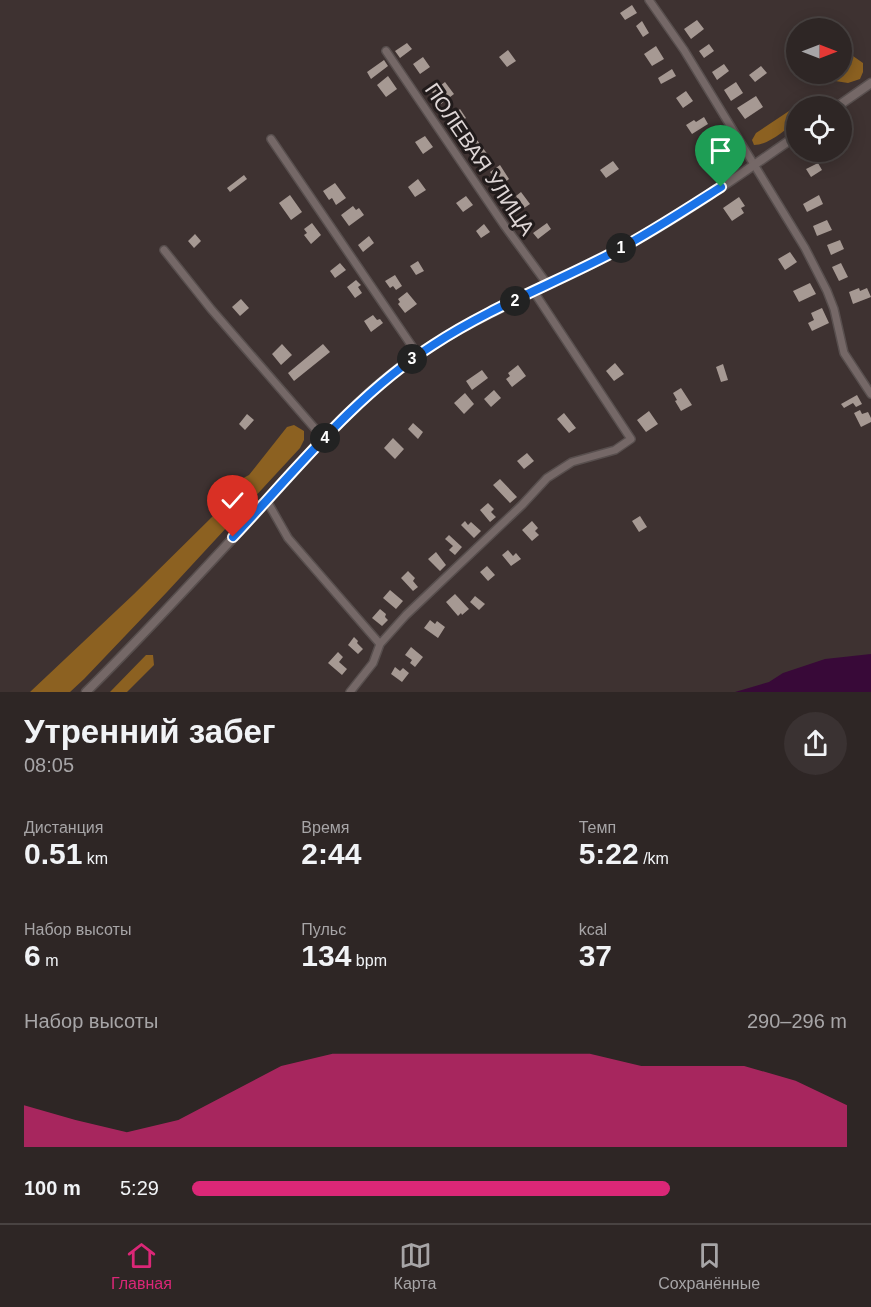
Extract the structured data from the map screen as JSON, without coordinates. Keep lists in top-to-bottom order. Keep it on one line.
{"streets":{"street":["ПОЛЕВАЯ УЛИЦА"]},"north":"right","page":{"pins":["1","2","3","4"],"heading":["Утренний забег","08:05"],"stats":[["Дистанция","0.51 km"],["Время","2:44"],["Темп","5:22 /km"],["Набор высоты","6 m"],["Пульс","134 bpm"],["kcal","37"]],"chart":["Набор высоты","290–296 m"],"list":[{"name":"100 m","note":"5:29"}],"tabs":["Главная","Карта","Сохранённые"]}}
